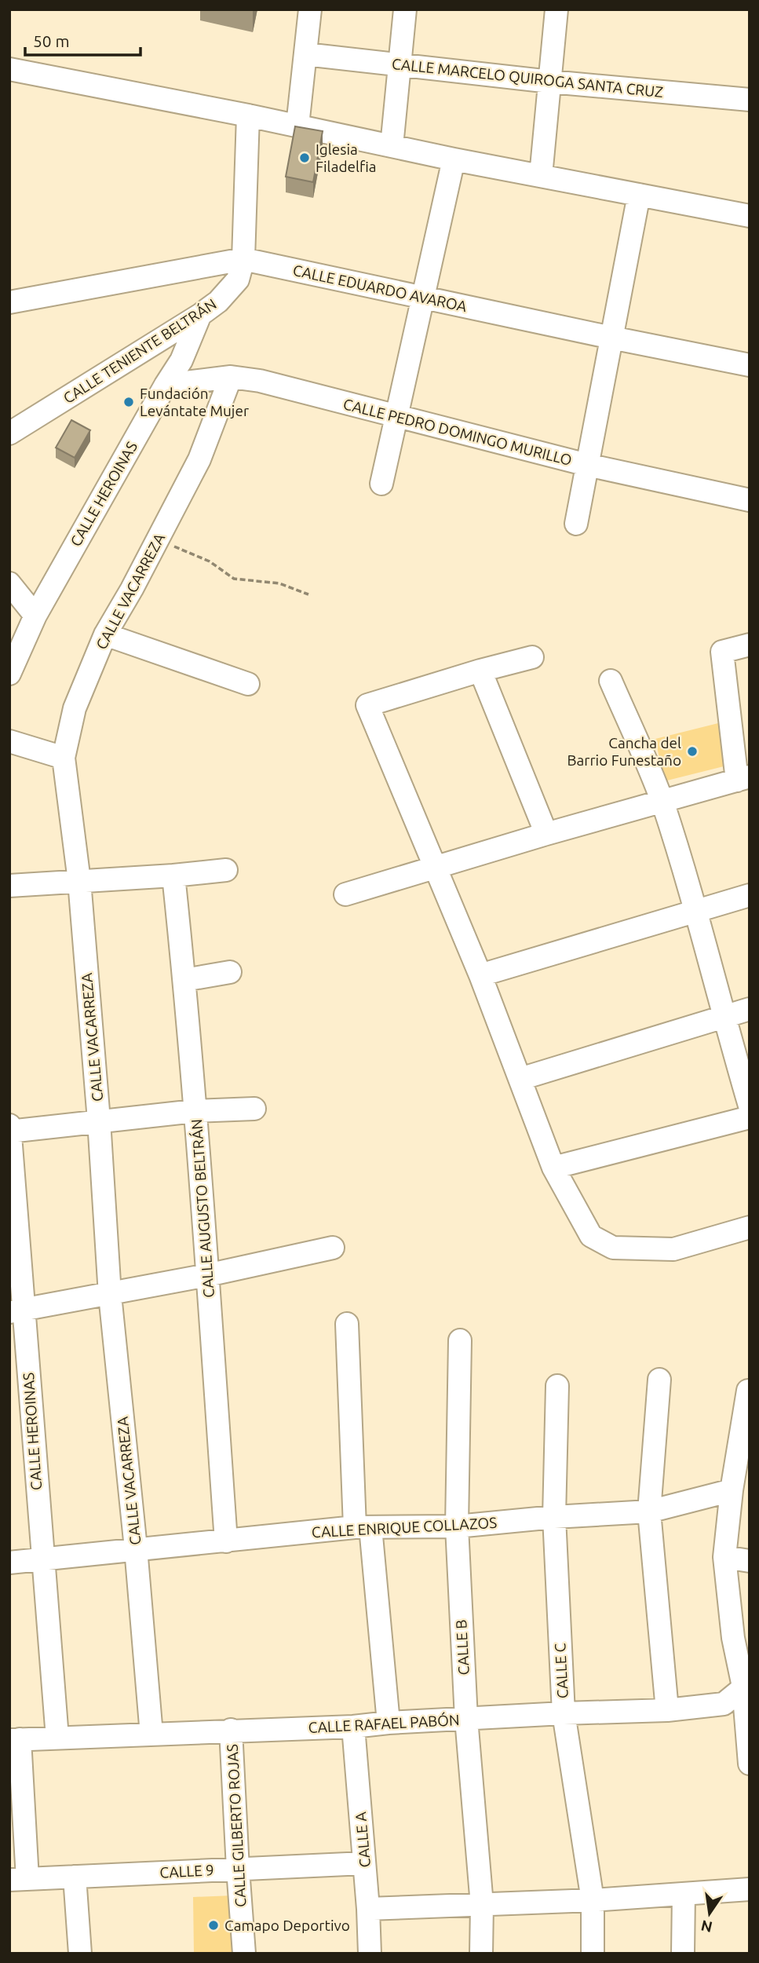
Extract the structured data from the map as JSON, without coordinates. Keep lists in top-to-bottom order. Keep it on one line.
{"streets":{"street":["CALLE MARCELO QUIROGA SANTA CRUZ","CALLE EDUARDO AVAROA","CALLE TENIENTE BELTRÁN","CALLE PEDRO DOMINGO MURILLO","CALLE HEROINAS","CALLE VACARREZA","CALLE AUGUSTO BELTRÁN","CALLE ENRIQUE COLLAZOS","CALLE B","CALLE C","CALLE RAFAEL PABÓN","CALLE GILBERTO ROJAS","CALLE A","CALLE 9"]},"crossings":[["CALLE EDUARDO AVAROA","CALLE TENIENTE BELTRÁN"],["CALLE TENIENTE BELTRÁN","CALLE HEROINAS"],["CALLE PEDRO DOMINGO MURILLO","CALLE HEROINAS"],["CALLE PEDRO DOMINGO MURILLO","CALLE VACARREZA"],["CALLE HEROINAS","CALLE ENRIQUE COLLAZOS"],["CALLE HEROINAS","CALLE RAFAEL PABÓN"],["CALLE VACARREZA","CALLE ENRIQUE COLLAZOS"],["CALLE VACARREZA","CALLE RAFAEL PABÓN"],["CALLE AUGUSTO BELTRÁN","CALLE ENRIQUE COLLAZOS"],["CALLE ENRIQUE COLLAZOS","CALLE B"],["CALLE ENRIQUE COLLAZOS","CALLE C"],["CALLE B","CALLE RAFAEL PABÓN"],["CALLE C","CALLE RAFAEL PABÓN"],["CALLE RAFAEL PABÓN","CALLE GILBERTO ROJAS"],["CALLE RAFAEL PABÓN","CALLE A"],["CALLE GILBERTO ROJAS","CALLE 9"],["CALLE A","CALLE 9"]],"places":["Iglesia Filadelfia","Fundación Levántate Mujer","Cancha del Barrio Funestaño","Camapo Deportivo"],"scale_bar":"50 m","north":"bottom"}
